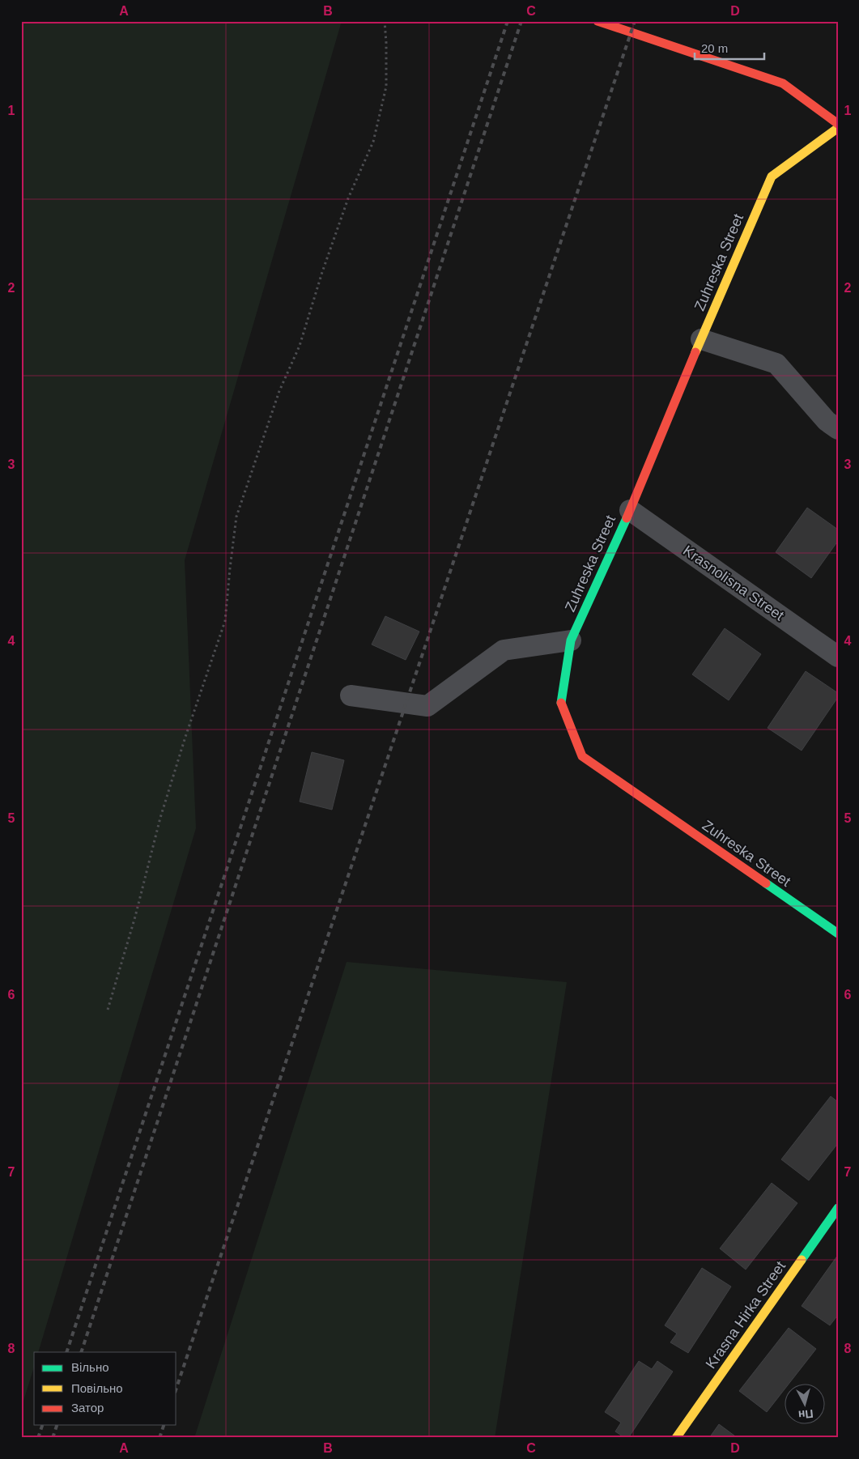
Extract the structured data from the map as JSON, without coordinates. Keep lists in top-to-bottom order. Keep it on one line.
{"streets":{"street":["Zuhreska Street","Krasnolisna Street","Krasna Hirka Street"]},"crossings":[["Zuhreska Street","Krasnolisna Street"]],"legend":["Вільно","Повільно","Затор"],"scale_bar":"20 m","north":"bottom","grid":{"columns":["A","B","C","D"],"rows":["1","2","3","4","5","6","7","8"]}}
